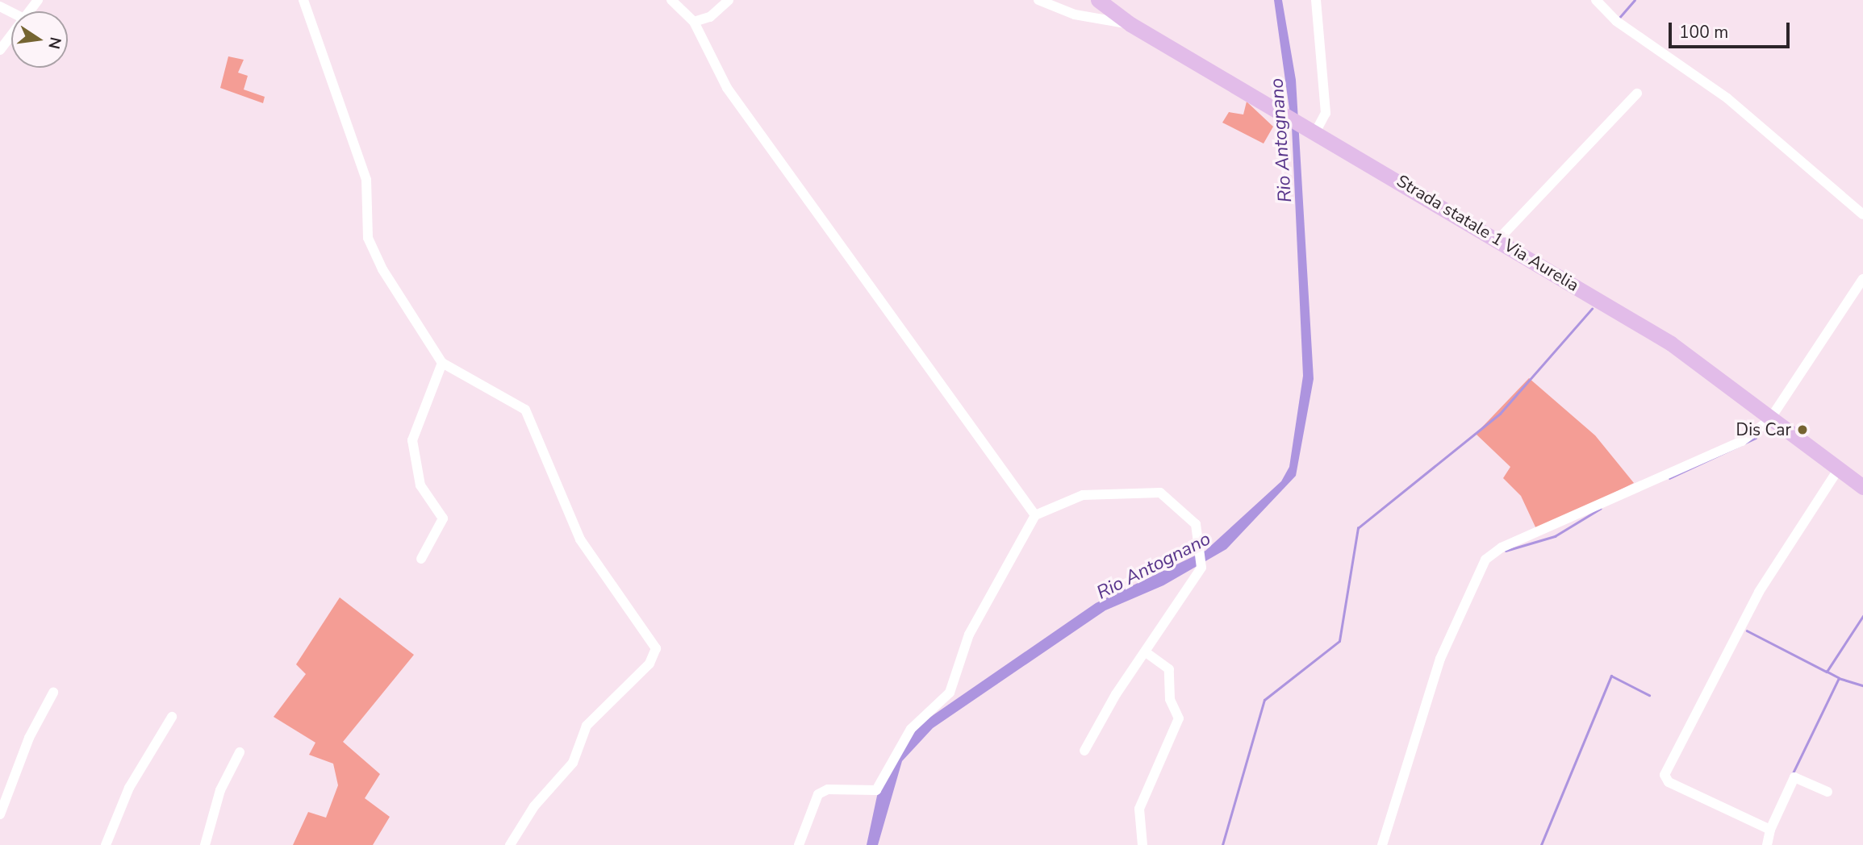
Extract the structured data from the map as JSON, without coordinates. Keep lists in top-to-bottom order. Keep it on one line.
{"streets":{"main road":["Strada statale 1 Via Aurelia"]},"water":["Rio Antognano"],"places":["Dis Car"],"scale_bar":"100 m","north":"right"}
